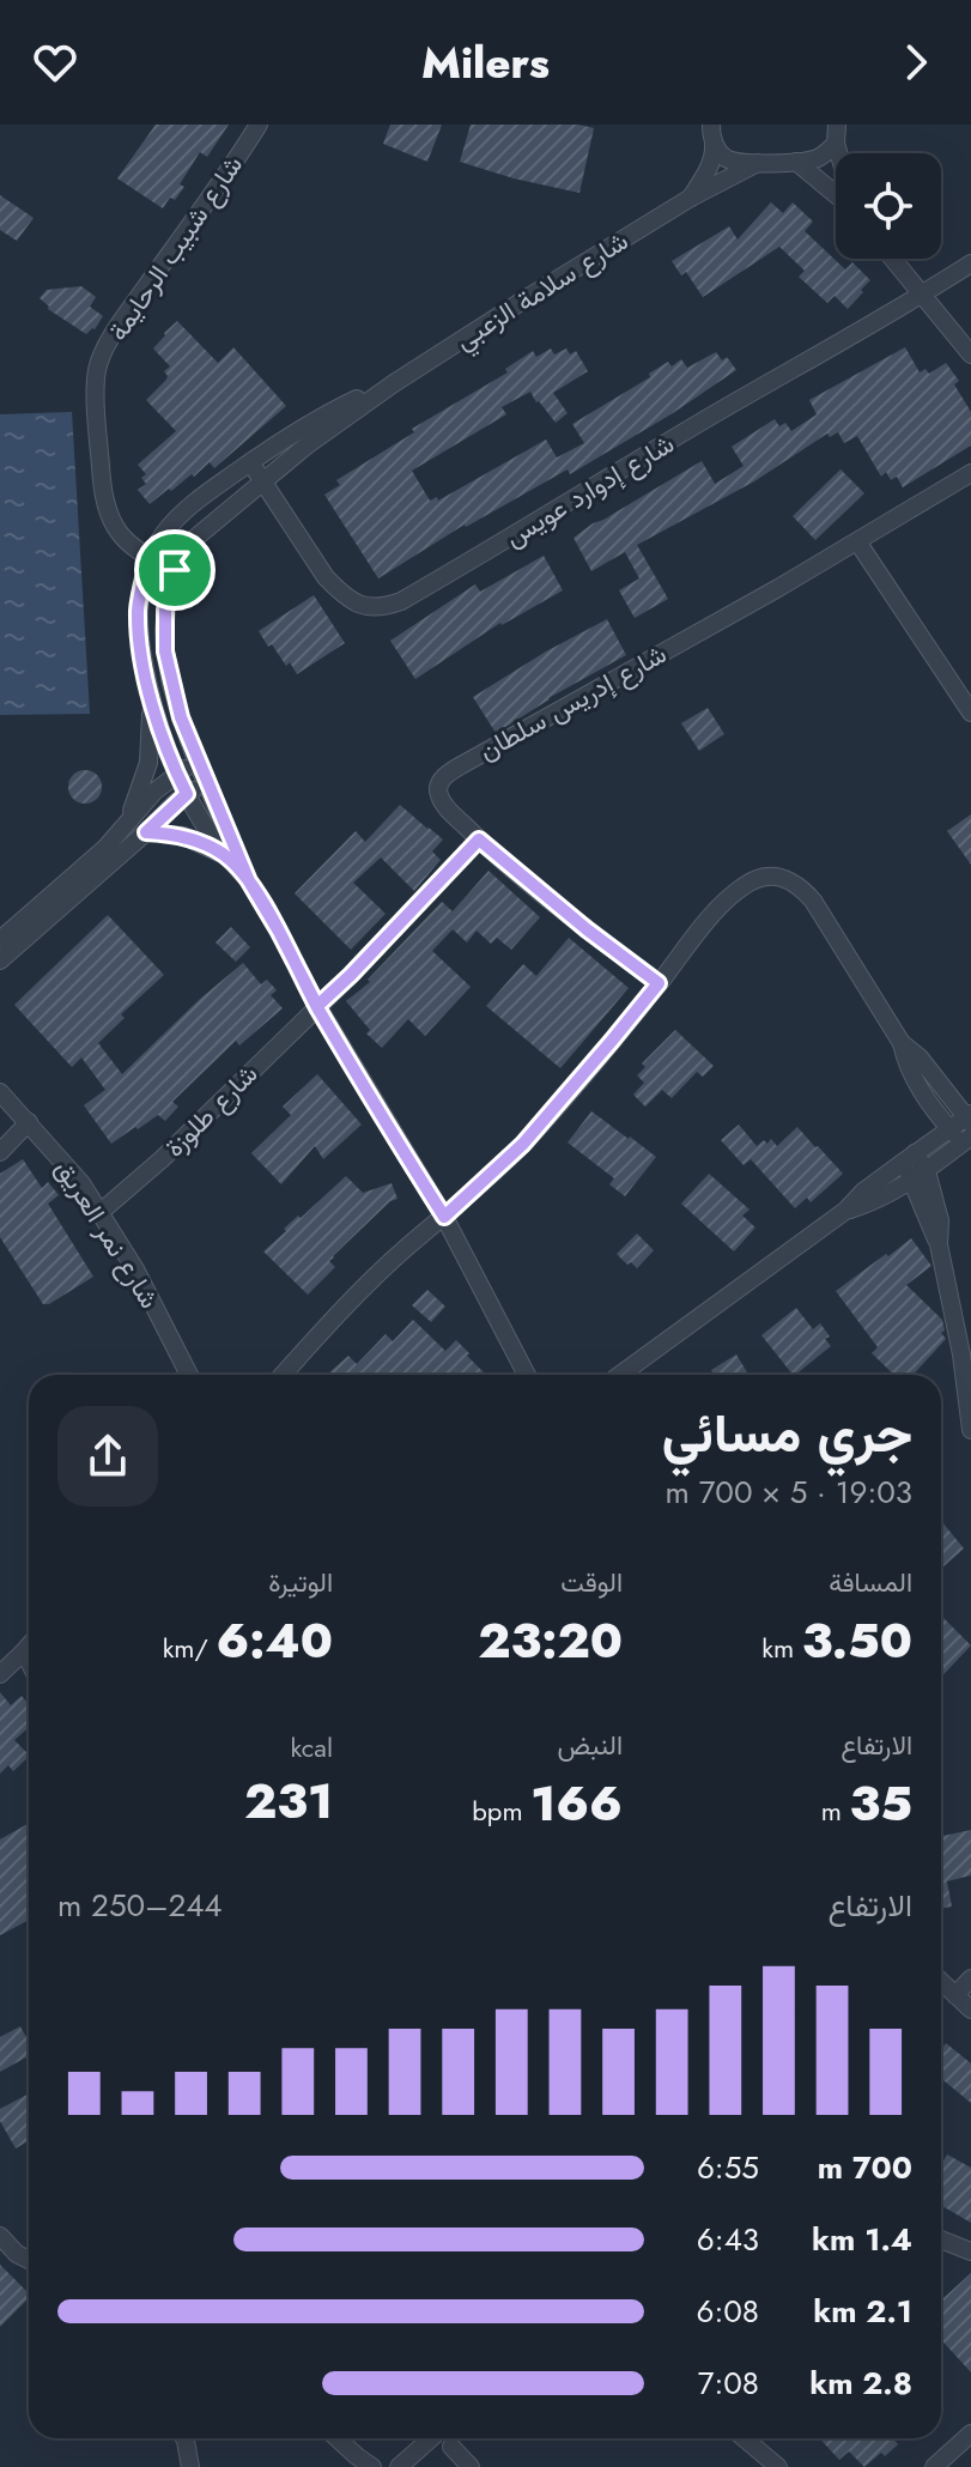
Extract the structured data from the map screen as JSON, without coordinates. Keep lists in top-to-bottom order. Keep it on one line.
{"streets":{"street":["شارع شبيب الرحايمة","شارع سلامة الزعبي","شارع إدوارد عويس","شارع إدريس سلطان","شارع طلوزة","شارع نمر العريق"]},"crossings":[["شارع شبيب الرحايمة","شارع سلامة الزعبي"],["شارع سلامة الزعبي","شارع إدوارد عويس"],["شارع سلامة الزعبي","شارع طلوزة"],["شارع إدريس سلطان","شارع طلوزة"],["شارع طلوزة","شارع نمر العريق"]],"page":{"header":"Milers","heading":["جري مسائي","19:03 · 5 × 700 m"],"stats":[["المسافة","3.50 km"],["الوقت","23:20"],["الوتيرة","6:40 /km"],["الارتفاع","35 m"],["النبض","166 bpm"],["kcal","231"]],"chart":["الارتفاع","244–250 m"],"list":[{"name":"700 m","note":"6:55"},{"name":"1.4 km","note":"6:43"},{"name":"2.1 km","note":"6:08"},{"name":"2.8 km","note":"7:08"}]}}
